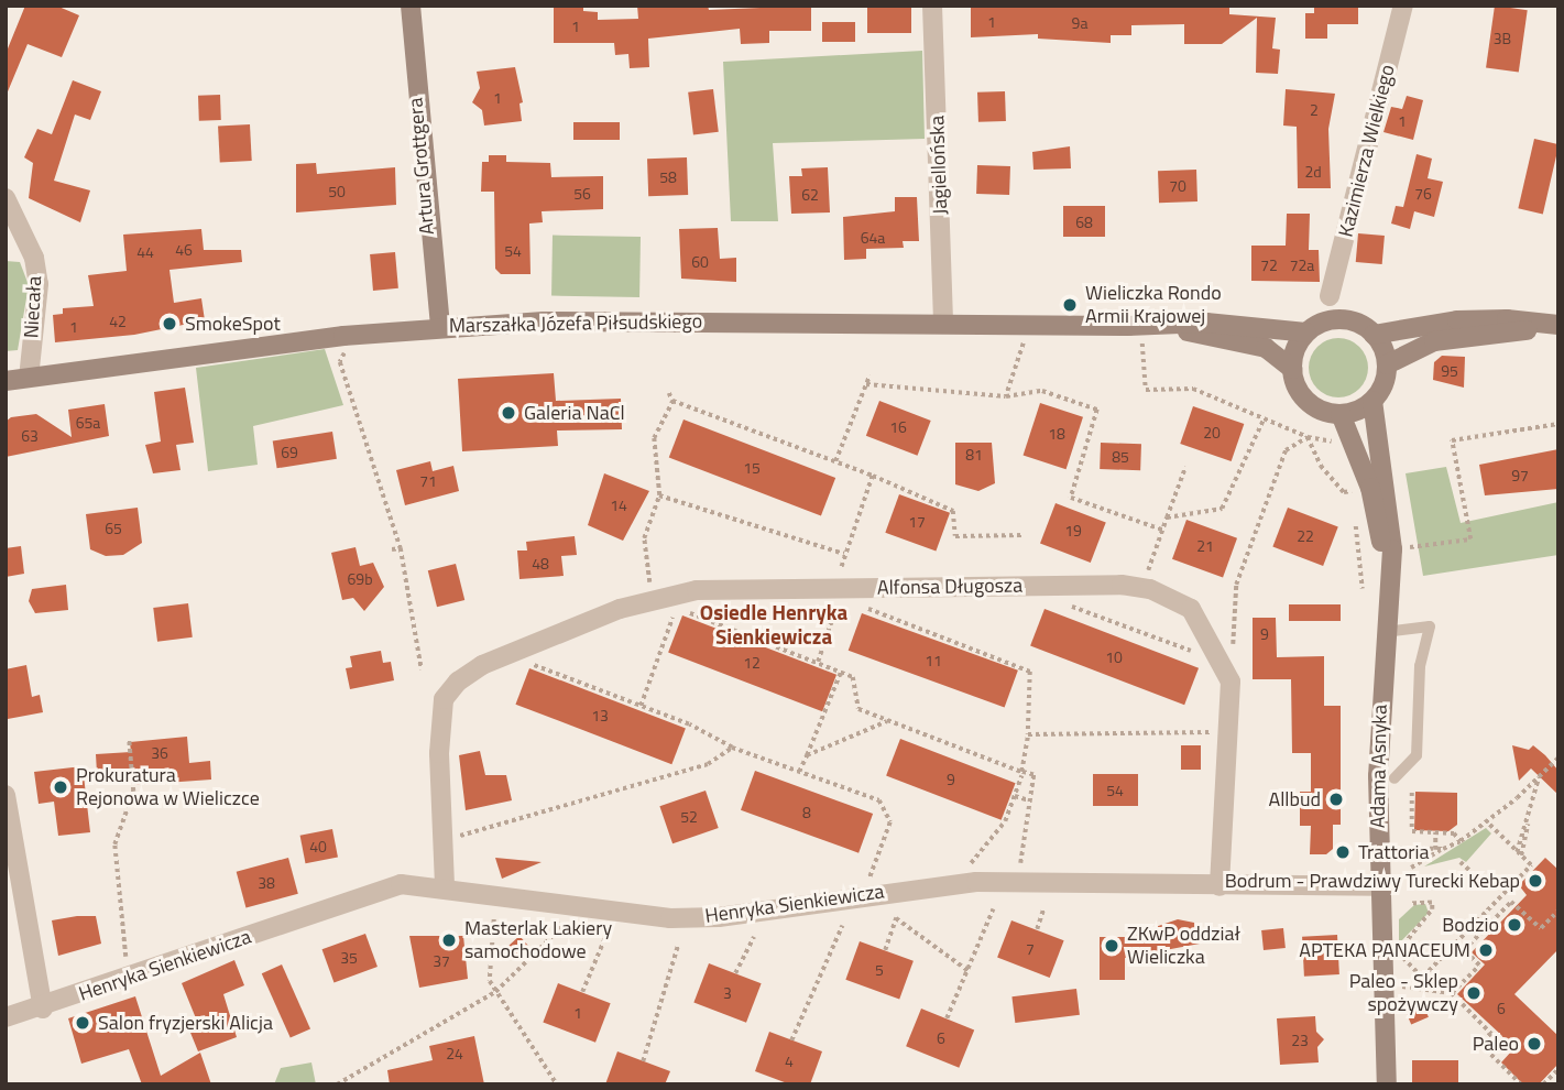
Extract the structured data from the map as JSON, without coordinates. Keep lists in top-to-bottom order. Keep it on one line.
{"streets":{"main road":["Artura Grottgera","Marszałka Józefa Piłsudskiego","Adama Asnyka"],"street":["Kazimierza Wielkiego","Jagiellońska","Niecała","Alfonsa Długosza","Henryka Sienkiewicza"]},"crossings":[["Jagiellońska","Marszałka Józefa Piłsudskiego"],["Artura Grottgera","Marszałka Józefa Piłsudskiego"],["Niecała","Marszałka Józefa Piłsudskiego"],["Marszałka Józefa Piłsudskiego","Adama Asnyka"],["Alfonsa Długosza","Henryka Sienkiewicza"],["Adama Asnyka","Henryka Sienkiewicza"]],"districts":["Osiedle Henryka Sienkiewicza"],"places":["Wieliczka Rondo Armii Krajowej","SmokeSpot","Galeria NaCl","Prokuratura Rejonowa w Wieliczce","Allbud","Trattoria","Bodrum - Prawdziwy Turecki Kebap","Bodzio","Masterlak Lakiery samochodowe","ZKwP oddział Wieliczka","APTEKA PANACEUM","Paleo - Sklep spożywczy","Salon fryzjerski Alicja","Paleo"],"house_numbers":["1","9a","1","3B","1","2","1","2d","58","70","50","56","76","62","68","64a","46","54","44","60","72","72a","42","1","95","65a","16","20","18","63","69","81","85","15","97","71","14","17","65","19","22","21","48","69b","9","10","11","12","13","36","9","54","8","52","40","38","7","35","37","5","3","6","1","6","23","24","4"]}
